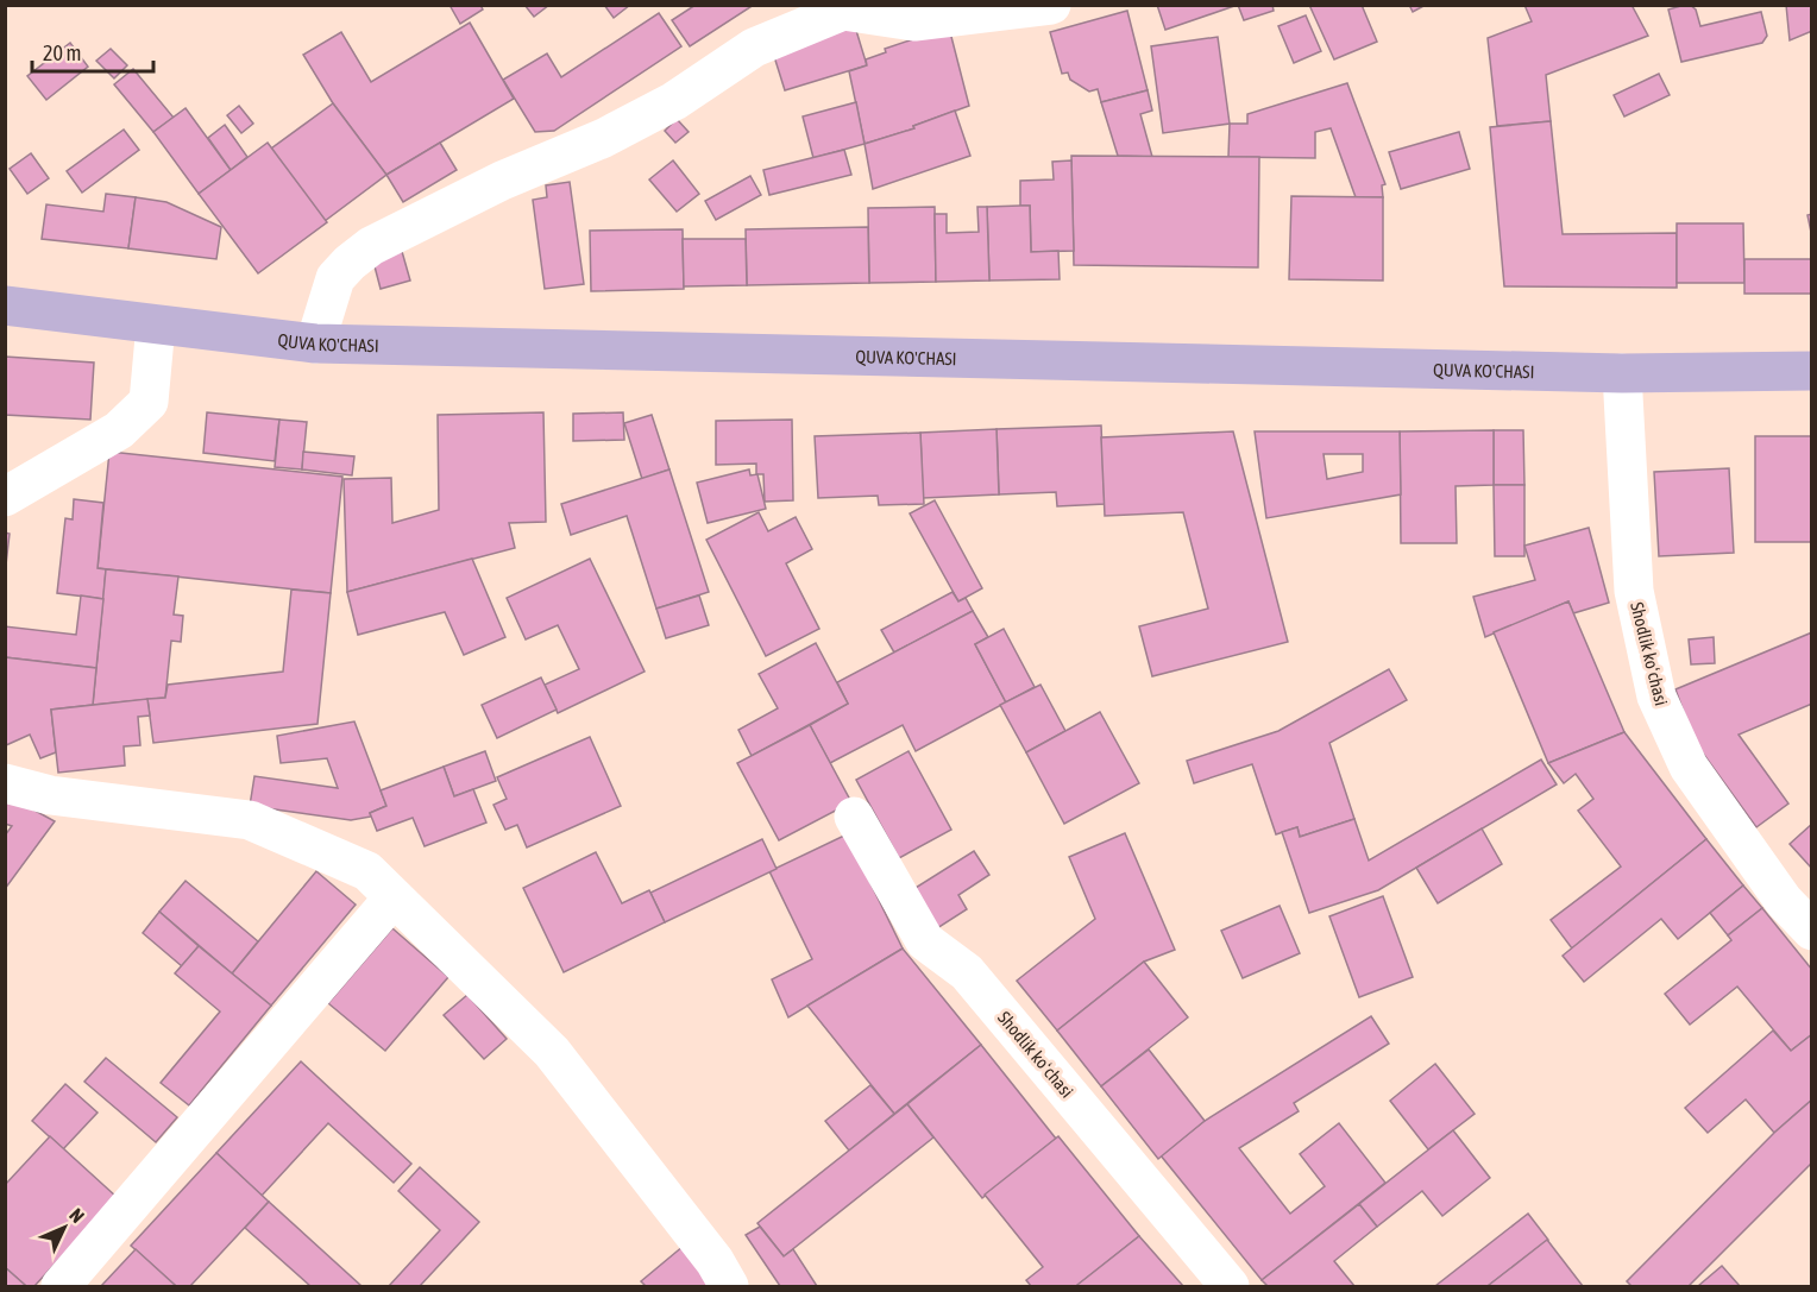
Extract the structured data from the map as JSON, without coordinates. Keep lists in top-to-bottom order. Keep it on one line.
{"streets":{"main road":["QUVA KO'CHASI"],"street":["Shodlik koʻchasi"]},"crossings":[["QUVA KO'CHASI","Shodlik koʻchasi"]],"scale_bar":"20 m","north":"top right"}
